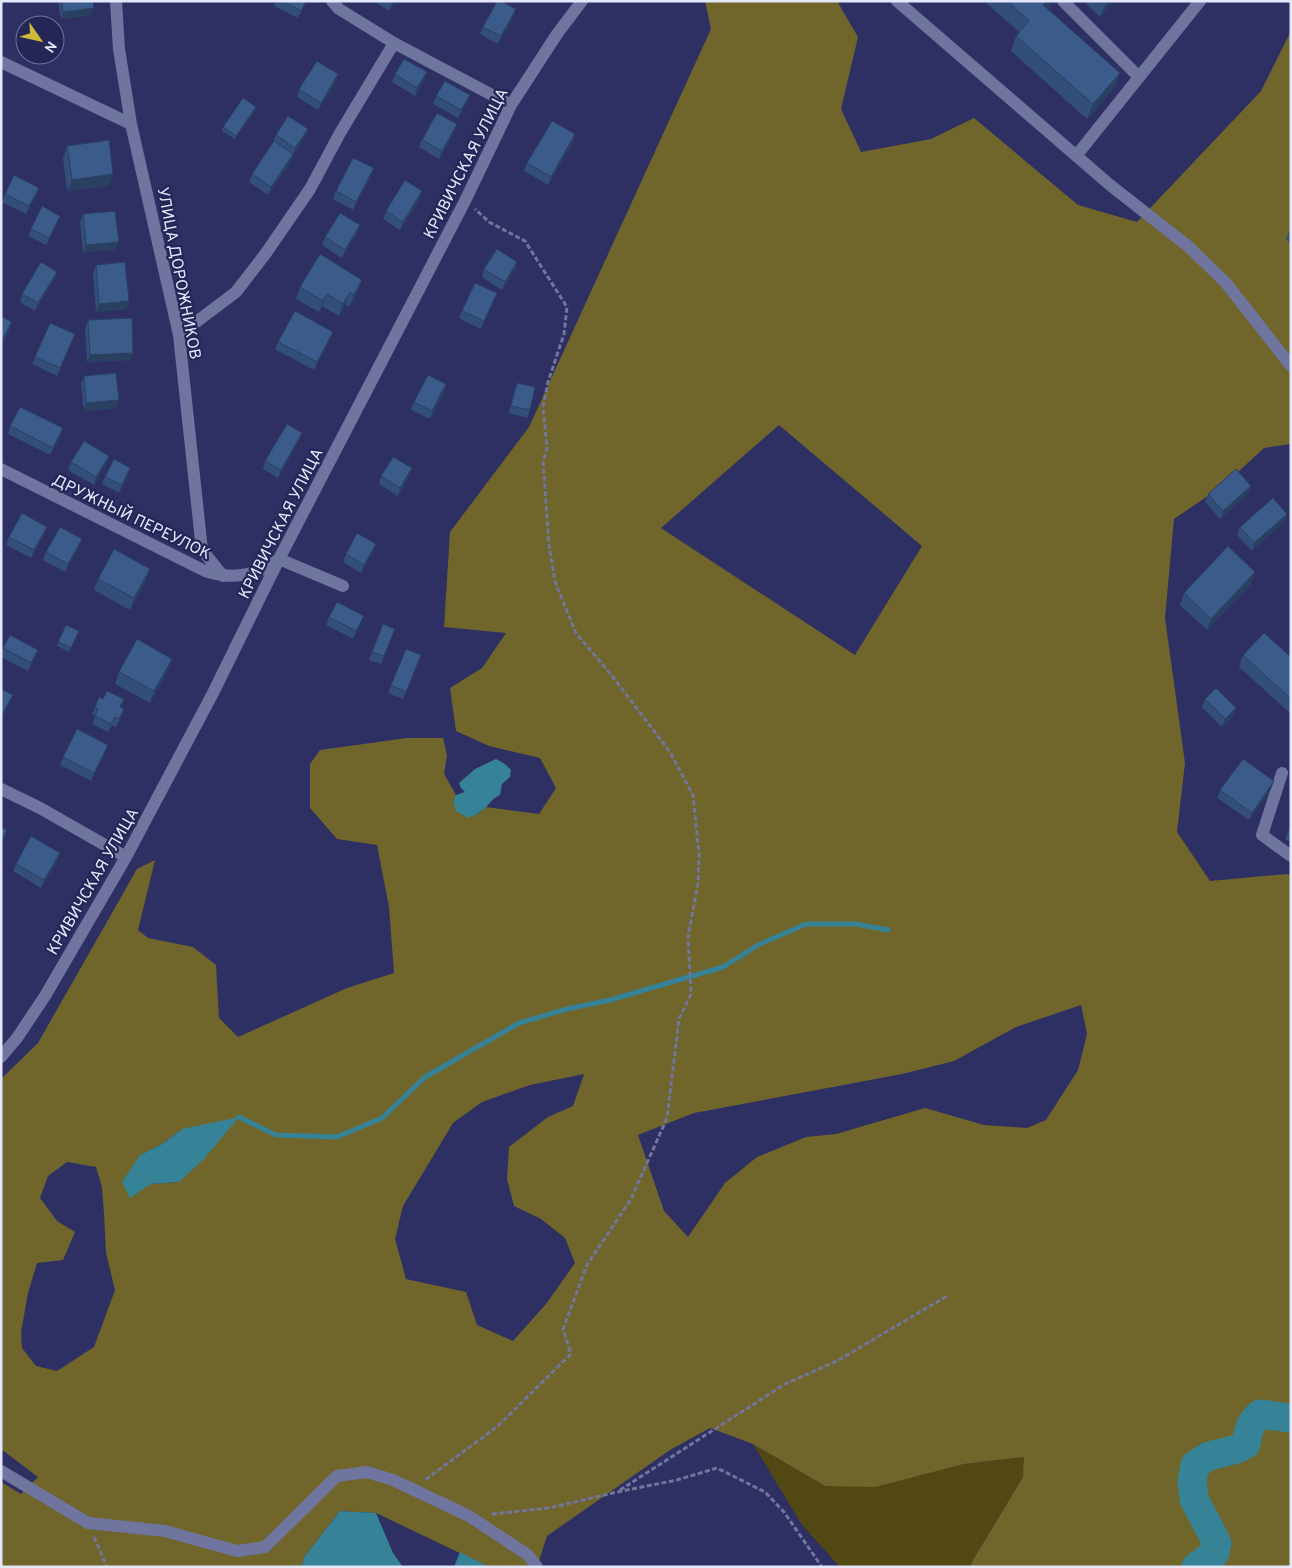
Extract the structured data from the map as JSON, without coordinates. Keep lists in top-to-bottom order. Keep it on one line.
{"streets":{"street":["КРИВИЧСКАЯ УЛИЦА","УЛИЦА ДОРОЖНИКОВ","ДРУЖНЫЙ ПЕРЕУЛОК"]},"crossings":[["КРИВИЧСКАЯ УЛИЦА","ДРУЖНЫЙ ПЕРЕУЛОК"],["УЛИЦА ДОРОЖНИКОВ","ДРУЖНЫЙ ПЕРЕУЛОК"]],"north":"bottom right"}
